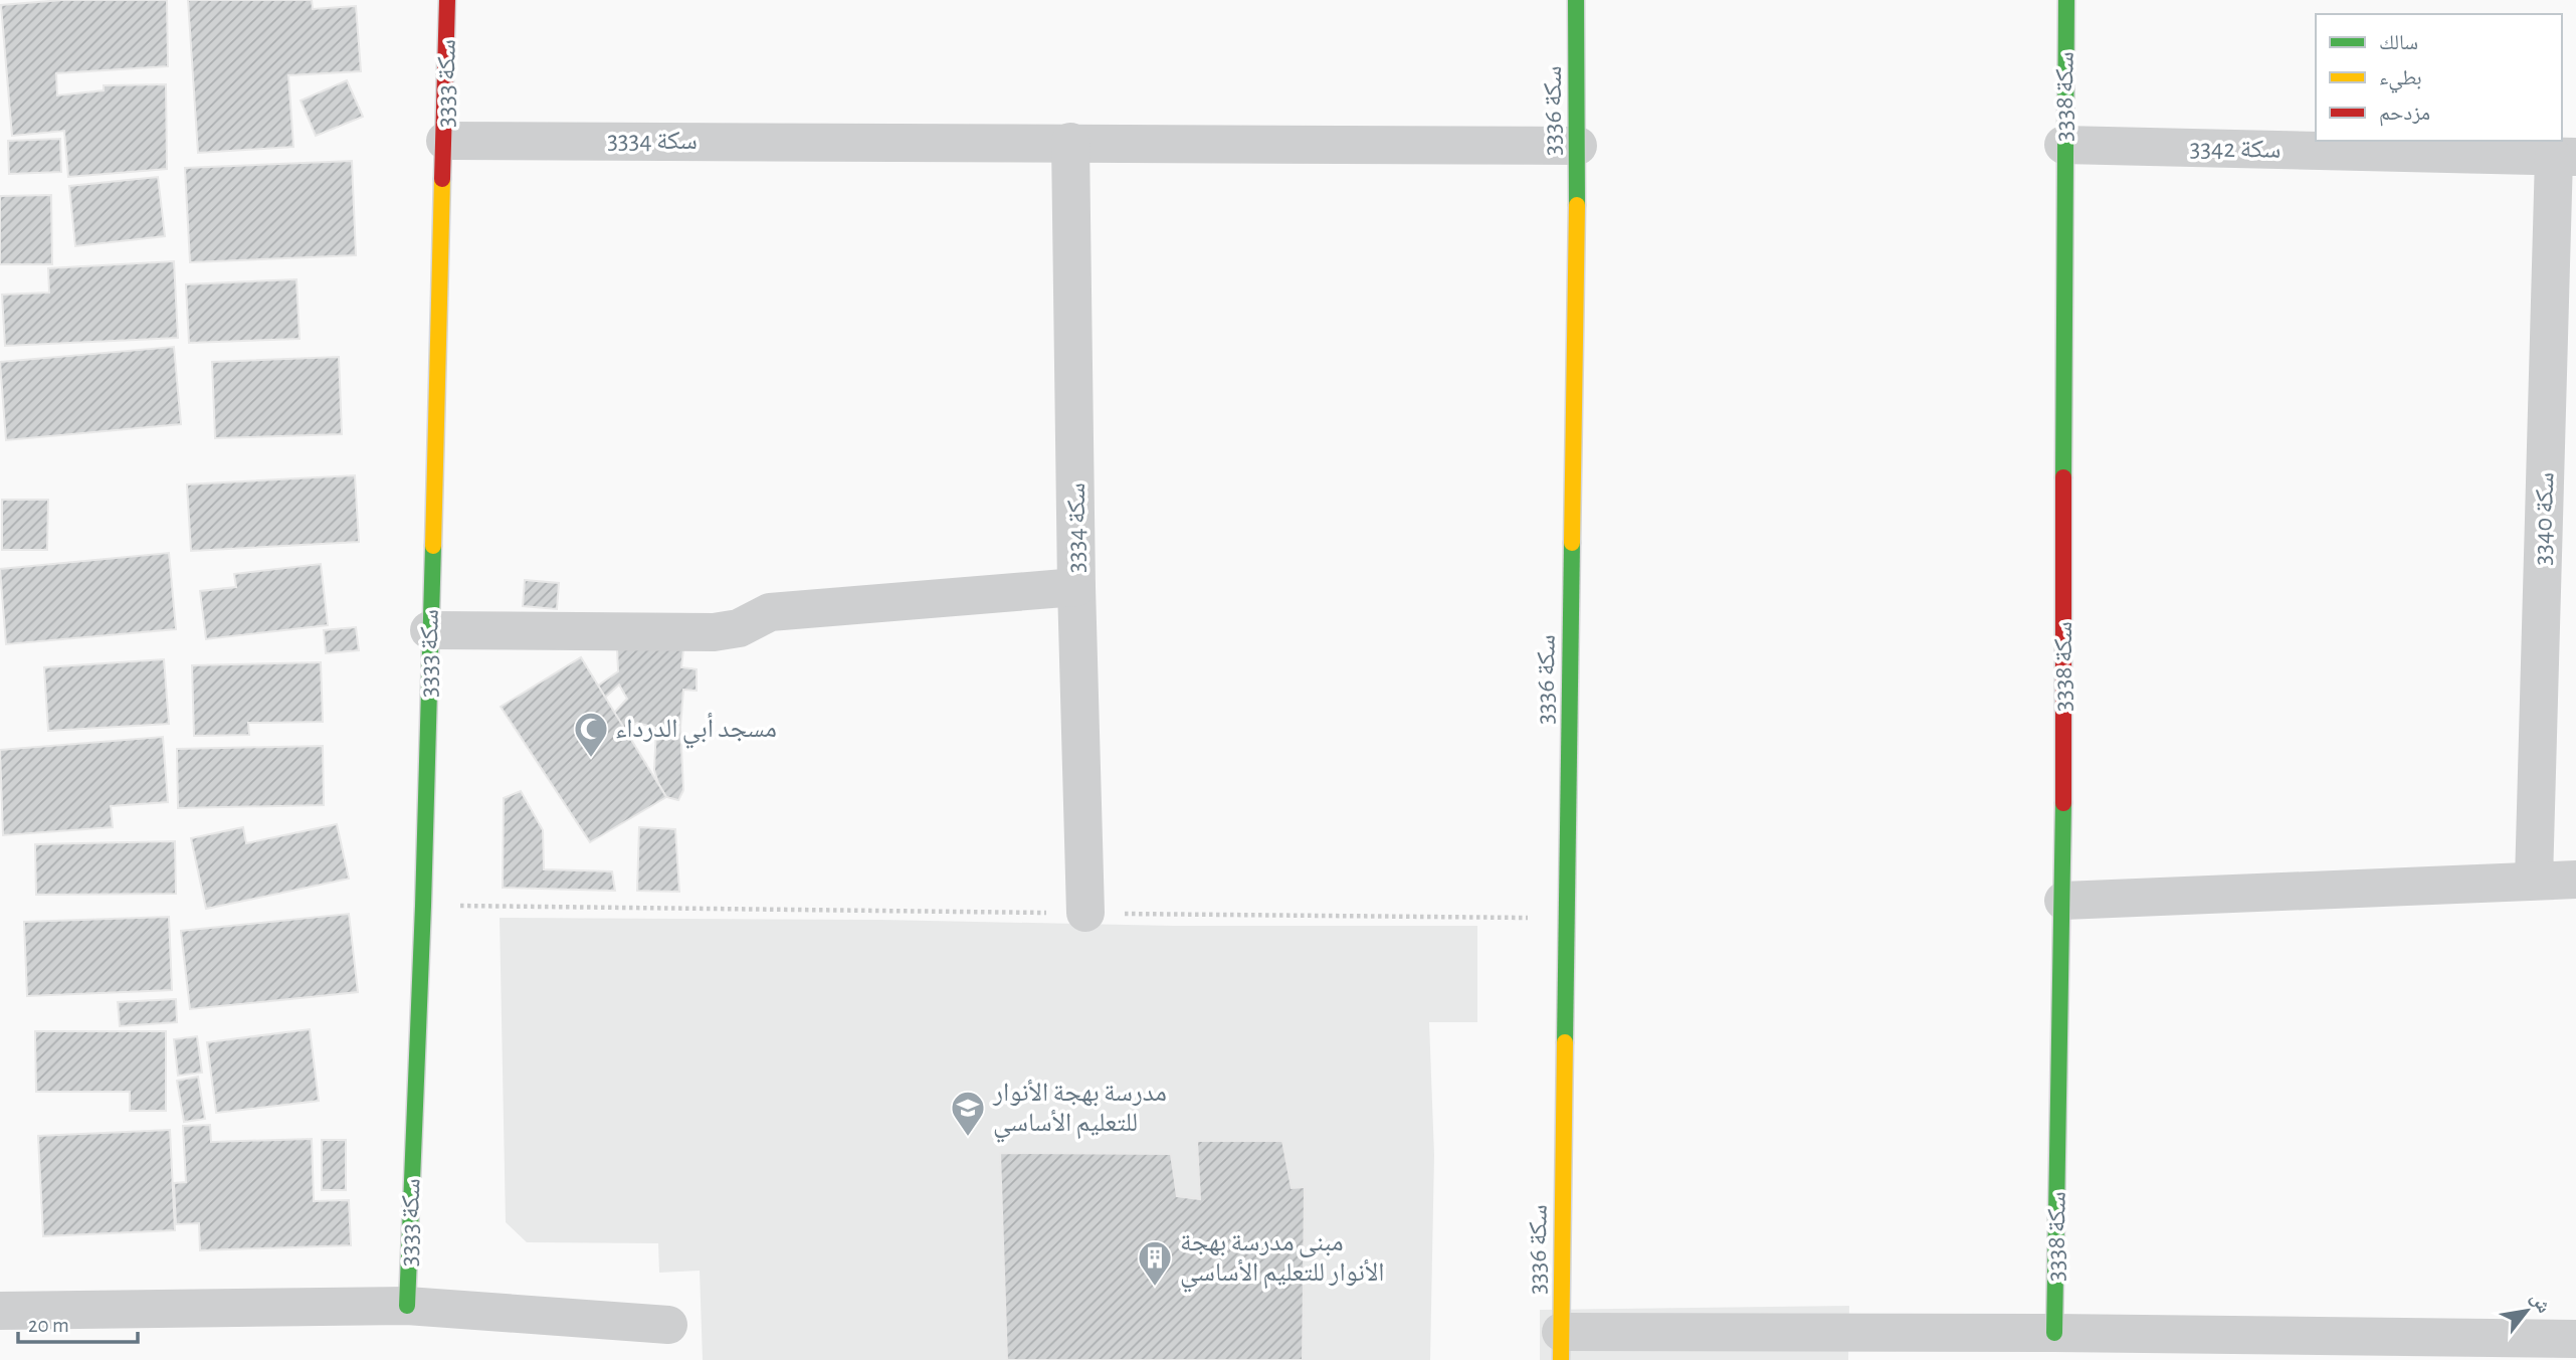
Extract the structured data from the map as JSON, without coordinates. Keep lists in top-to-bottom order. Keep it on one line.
{"streets":{"street":["سكة 3333","سكة 3338","سكة 3336","سكة 3334","سكة 3342","سكة 3340"]},"crossings":[["سكة 3333","سكة 3334"],["سكة 3338","سكة 3342"],["سكة 3336","سكة 3334"],["سكة 3342","سكة 3340"]],"places":{"mosque":["مسجد أبي الدرداء"],"school or university":["مدرسة بهجة الأنوار للتعليم الأساسي"],"building":["مبنى مدرسة بهجة الأنوار للتعليم الأساسي"]},"legend":["سالك","بطيء","مزدحم"],"scale_bar":"20 m","north":"top right"}
